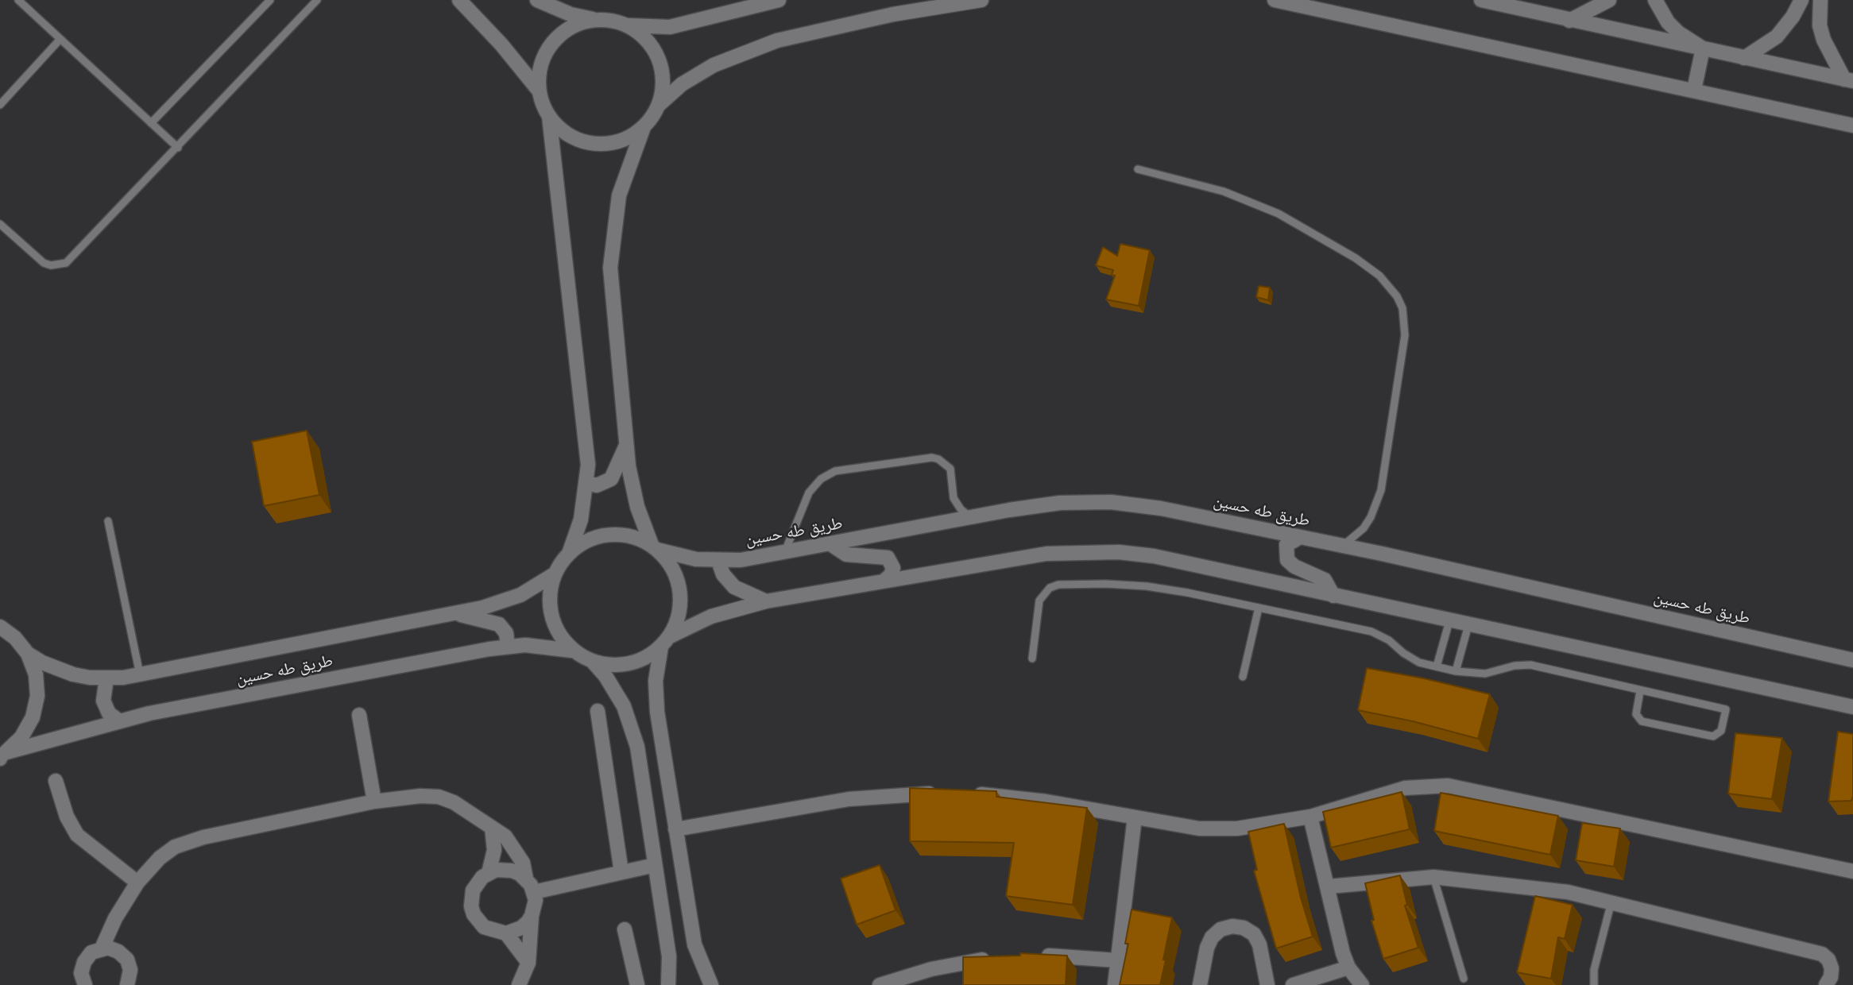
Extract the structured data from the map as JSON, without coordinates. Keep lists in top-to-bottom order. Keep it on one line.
{"streets":{"street":["طريق طه حسين"]}}
